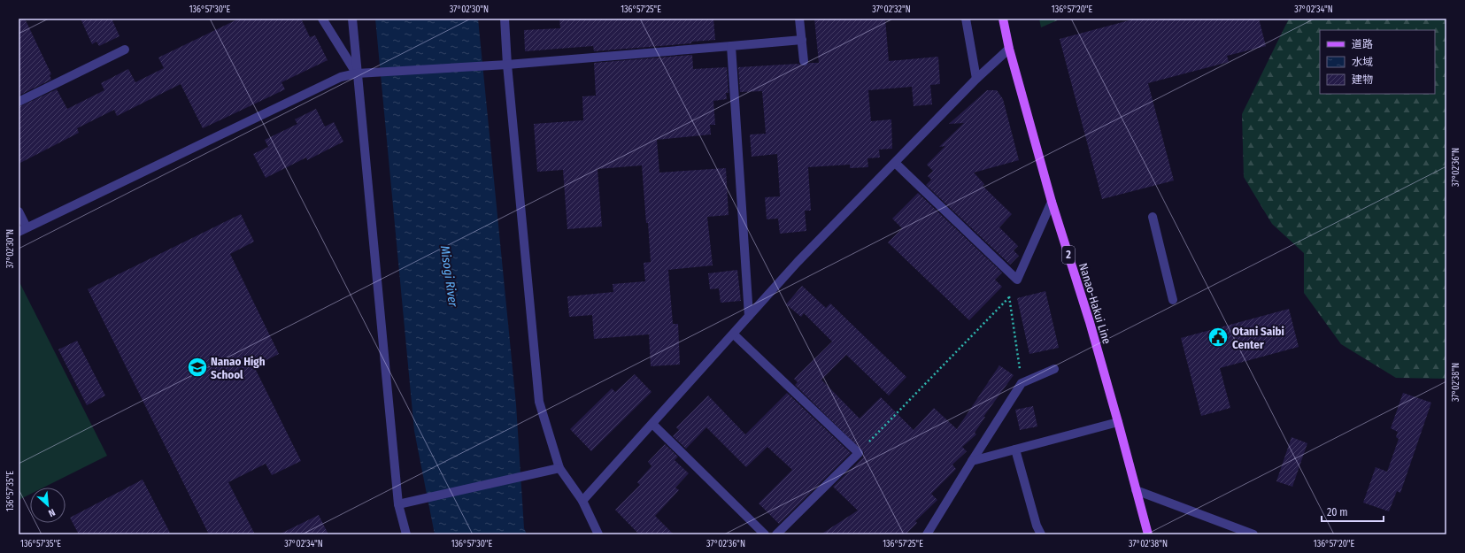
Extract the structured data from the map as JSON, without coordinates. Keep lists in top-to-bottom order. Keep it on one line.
{"streets":{"main road":["2","Nanao-Hakui Line"]},"water":["Misogi River"],"places":{"public building":["Otani Saibi Center"],"school or university":["Nanao High School"]},"legend":["道路","水域","建物"],"scale_bar":"20 m","north":"bottom right","coordinates":["136°57'30\"E","37°02'30\"N","136°57'25\"E","37°02'32\"N","136°57'20\"E","37°02'34\"N","37°02'36\"N","37°02'38\"N","136°57'35\"E"]}
